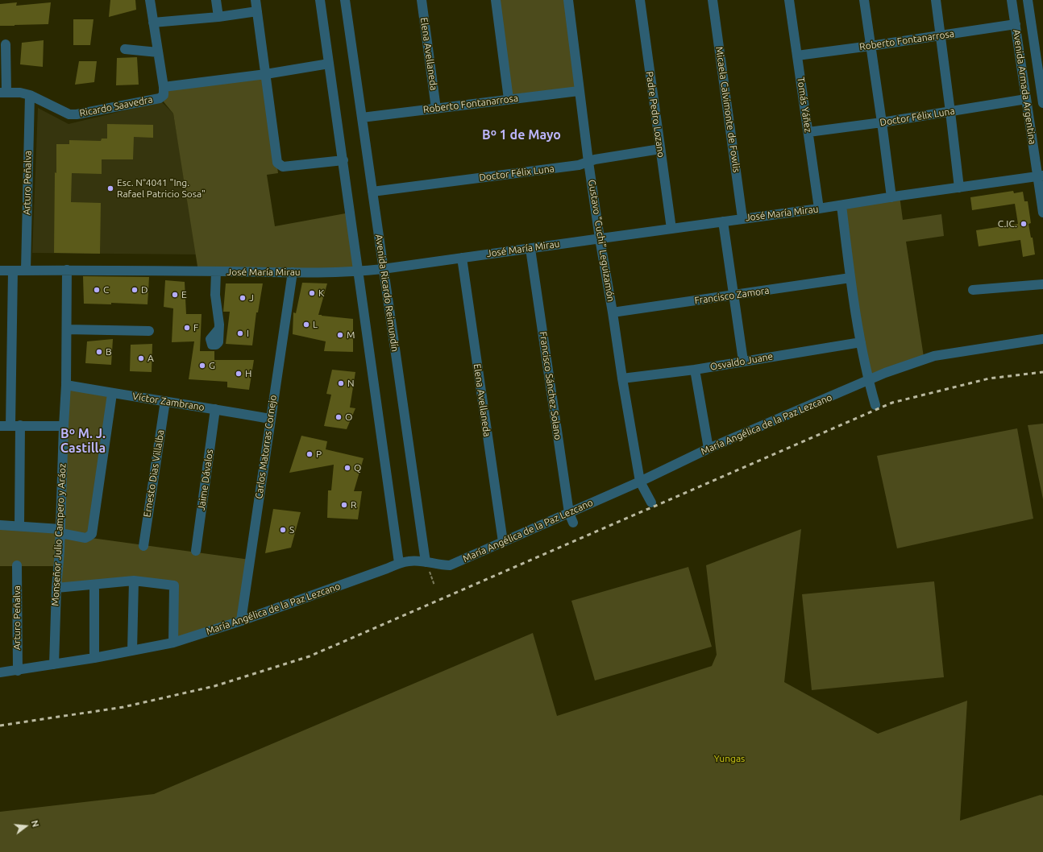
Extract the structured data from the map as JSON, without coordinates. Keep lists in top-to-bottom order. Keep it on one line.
{"streets":{"street":["Roberto Fontanarrosa","Elena Avellaneda","Avenida Armada Argentina","Tomás Yáñez","Ricardo Saavedra","Micaela Calvimonte de Fowlis","Padre Pedro Lozano","Doctor Félix Luna","Arturo Peñalva","José María Mirau","Gustavo \"Cuchi\" Leguizamón","Avenida Ricardo Reimundín","Francisco Zamora","Osvaldo Juane","Francisco Sánchez Solano","Víctor Zambrano","María Angélica de la Paz Lezcano","Carlos Matorras Cornejo","Ernesto Dias Villalba","Jaime Dávalos","Monseñor Julio Campero y Aráoz"]},"crossings":[["Roberto Fontanarrosa","Elena Avellaneda"],["Roberto Fontanarrosa","Avenida Armada Argentina"],["Roberto Fontanarrosa","Tomás Yáñez"],["Roberto Fontanarrosa","Gustavo \"Cuchi\" Leguizamón"],["Roberto Fontanarrosa","Avenida Ricardo Reimundín"],["Elena Avellaneda","José María Mirau"],["Elena Avellaneda","María Angélica de la Paz Lezcano"],["Avenida Armada Argentina","Doctor Félix Luna"],["Avenida Armada Argentina","José María Mirau"],["Tomás Yáñez","Doctor Félix Luna"],["Tomás Yáñez","José María Mirau"],["Ricardo Saavedra","Arturo Peñalva"],["Micaela Calvimonte de Fowlis","José María Mirau"],["Padre Pedro Lozano","Doctor Félix Luna"],["Padre Pedro Lozano","José María Mirau"],["Doctor Félix Luna","Gustavo \"Cuchi\" Leguizamón"],["Doctor Félix Luna","Avenida Ricardo Reimundín"],["Arturo Peñalva","José María Mirau"],["Arturo Peñalva","María Angélica de la Paz Lezcano"],["José María Mirau","Gustavo \"Cuchi\" Leguizamón"],["José María Mirau","Avenida Ricardo Reimundín"],["José María Mirau","Francisco Sánchez Solano"],["José María Mirau","Carlos Matorras Cornejo"],["José María Mirau","Monseñor Julio Campero y Aráoz"],["Gustavo \"Cuchi\" Leguizamón","Francisco Zamora"],["Gustavo \"Cuchi\" Leguizamón","Osvaldo Juane"],["Gustavo \"Cuchi\" Leguizamón","María Angélica de la Paz Lezcano"],["Avenida Ricardo Reimundín","María Angélica de la Paz Lezcano"],["Francisco Sánchez Solano","María Angélica de la Paz Lezcano"],["Víctor Zambrano","Carlos Matorras Cornejo"],["Víctor Zambrano","Ernesto Dias Villalba"],["Víctor Zambrano","Jaime Dávalos"],["Víctor Zambrano","Monseñor Julio Campero y Aráoz"],["María Angélica de la Paz Lezcano","Carlos Matorras Cornejo"],["María Angélica de la Paz Lezcano","Monseñor Julio Campero y Aráoz"]],"districts":["Bº 1 de Mayo","Bº M. J. Castilla"],"parks":["Yungas"],"places":["Esc. N°4041 \"Ing. Rafael Patricio Sosa\"","C.IC.","C","D","K","E","J","L","F","I","M","B","A","G","H","N","O","P","Q","R","S"],"north":"right"}
